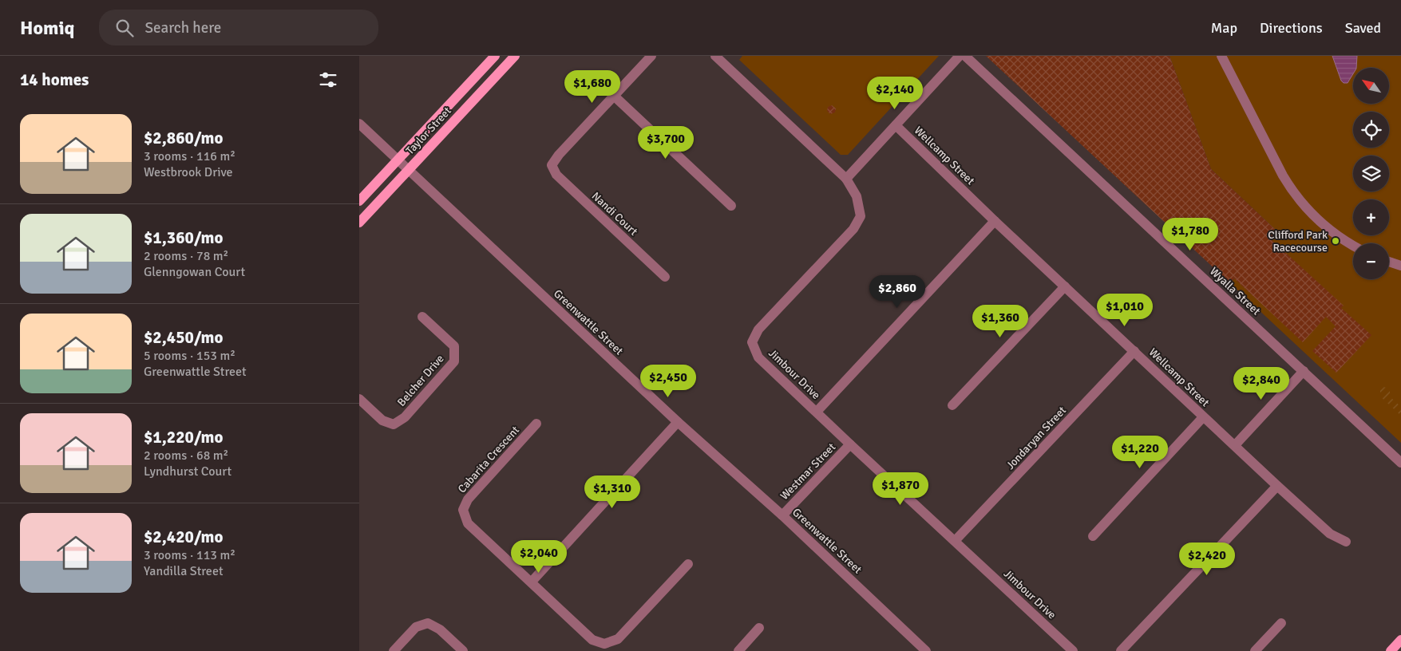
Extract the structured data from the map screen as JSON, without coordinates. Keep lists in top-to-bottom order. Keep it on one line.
{"streets":{"main road":["Taylor Street"],"street":["Wellcamp Street","Nandi Court","Wyalla Street","Greenwattle Street","Jimbour Drive","Belcher Drive","Jondaryan Street","Cabarita Crescent","Westmar Street"]},"crossings":[["Taylor Street","Greenwattle Street"],["Wellcamp Street","Jondaryan Street"],["Greenwattle Street","Westmar Street"],["Jimbour Drive","Jondaryan Street"],["Jimbour Drive","Westmar Street"]],"places":["Clifford Park Racecourse"],"north":"top left","page":{"header":"Homiq","search":"Search here","nav":["Map","Directions","Saved"],"heading":"14 homes","map_buttons":["+","−"],"price":["$1,680","$2,140","$3,700","$1,780","$2,860","$1,010","$1,360","$2,450","$2,840","$1,220","$1,870","$1,310","$2,040","$2,420"],"list":[{"name":"$2,860/mo","note":"3 rooms · 116 m² · Westbrook Drive"},{"name":"$1,360/mo","note":"2 rooms · 78 m² · Glenngowan Court"},{"name":"$2,450/mo","note":"5 rooms · 153 m² · Greenwattle Street"},{"name":"$1,220/mo","note":"2 rooms · 68 m² · Lyndhurst Court"},{"name":"$2,420/mo","note":"3 rooms · 113 m² · Yandilla Street"}]}}
